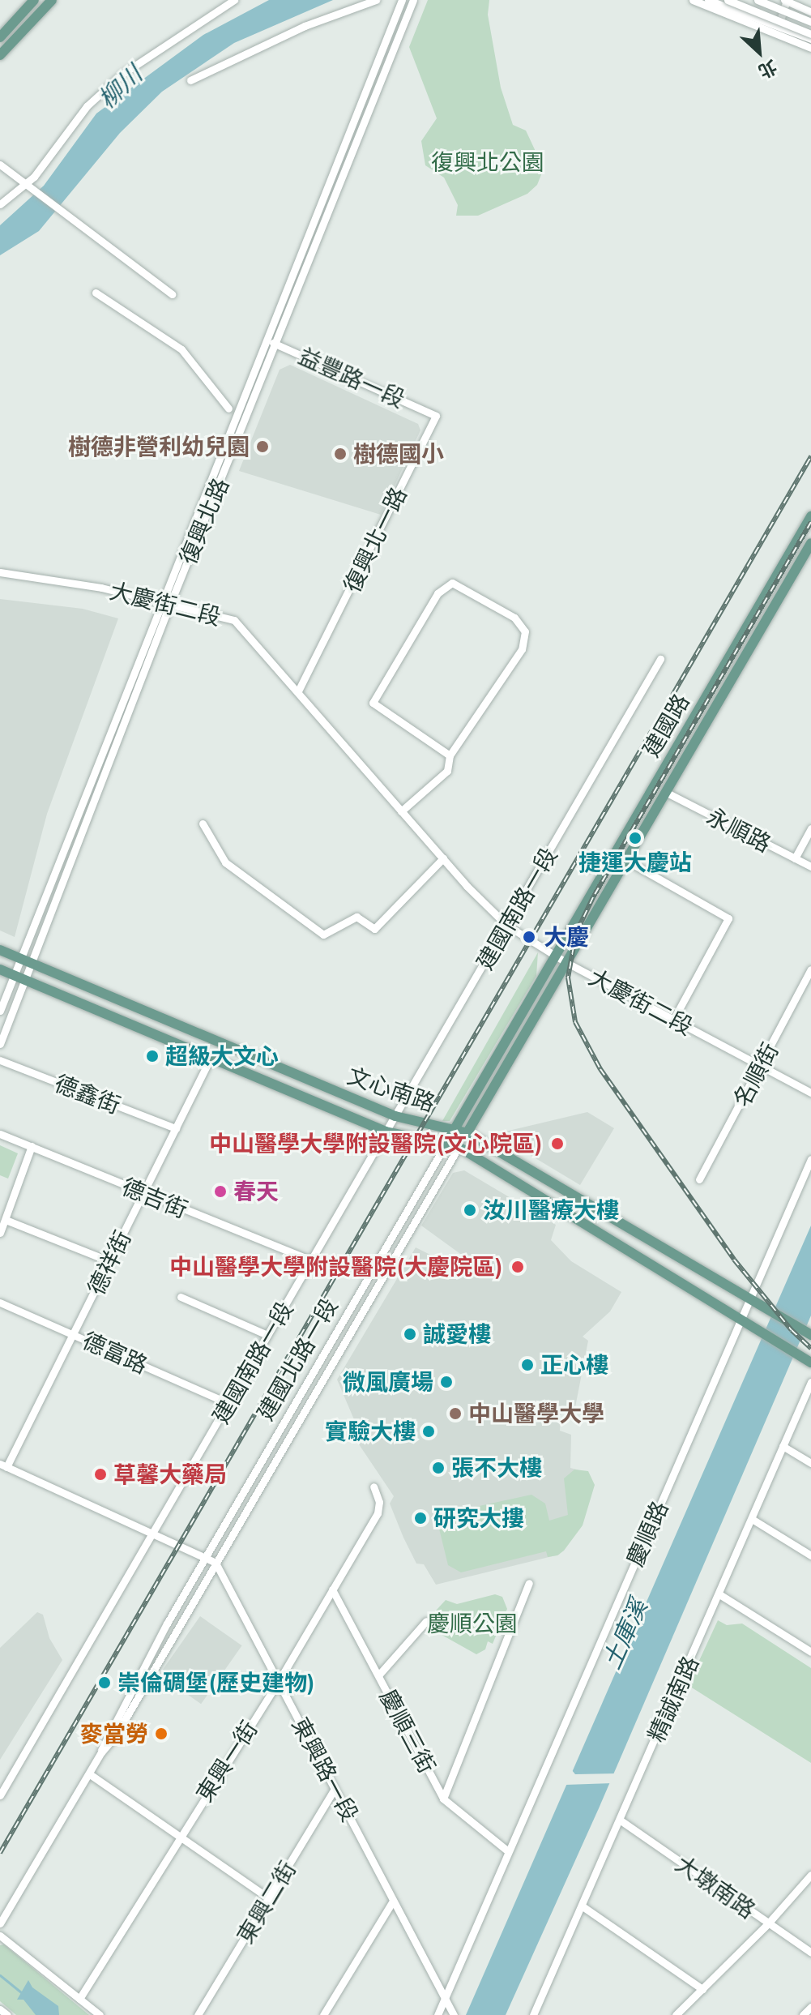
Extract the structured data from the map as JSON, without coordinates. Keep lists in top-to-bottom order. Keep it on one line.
{"streets":{"main road":["建國路","文心南路","建國北路一段"],"street":["益豐路一段","復興北路","復興北一路","大慶街二段","永順路","建國南路一段","名順街","德鑫街","德吉街","德祥街","德富路","慶順路","精誠南路","慶順三街","東興一街","東興路一段","大墩南路","東興二街"]},"crossings":[["益豐路一段","復興北路"],["益豐路一段","復興北一路"],["復興北路","大慶街二段"],["復興北路","文心南路"],["復興北一路","大慶街二段"],["大慶街二段","建國路"],["大慶街二段","建國南路一段"],["大慶街二段","名順街"],["大慶街二段","建國北路一段"],["建國路","永順路"],["建國路","建國北路一段"],["建國南路一段","文心南路"],["建國南路一段","德吉街"],["建國南路一段","德富路"],["文心南路","德祥街"],["文心南路","建國北路一段"],["文心南路","慶順路"],["德鑫街","德祥街"],["德吉街","德祥街"],["德祥街","德富路"],["建國北路一段","東興路一段"],["慶順路","慶順三街"],["慶順路","東興路一段"],["精誠南路","大墩南路"],["慶順三街","東興一街"],["東興一街","東興路一段"],["東興路一段","東興二街"]],"water":["柳川","土庫溪"],"parks":["復興北公園","慶順公園"],"places":["樹德非營利幼兒園","樹德國小","捷運大慶站","大慶","超級大文心","中山醫學大學附設醫院(文心院區)","春天","汝川醫療大樓","中山醫學大學附設醫院(大慶院區)","誠愛樓","正心樓","微風廣場","中山醫學大學","實驗大樓","張不大樓","草馨大藥局","研究大摟","崇倫碉堡(歷史建物)","麥當勞"],"north":"bottom right"}
